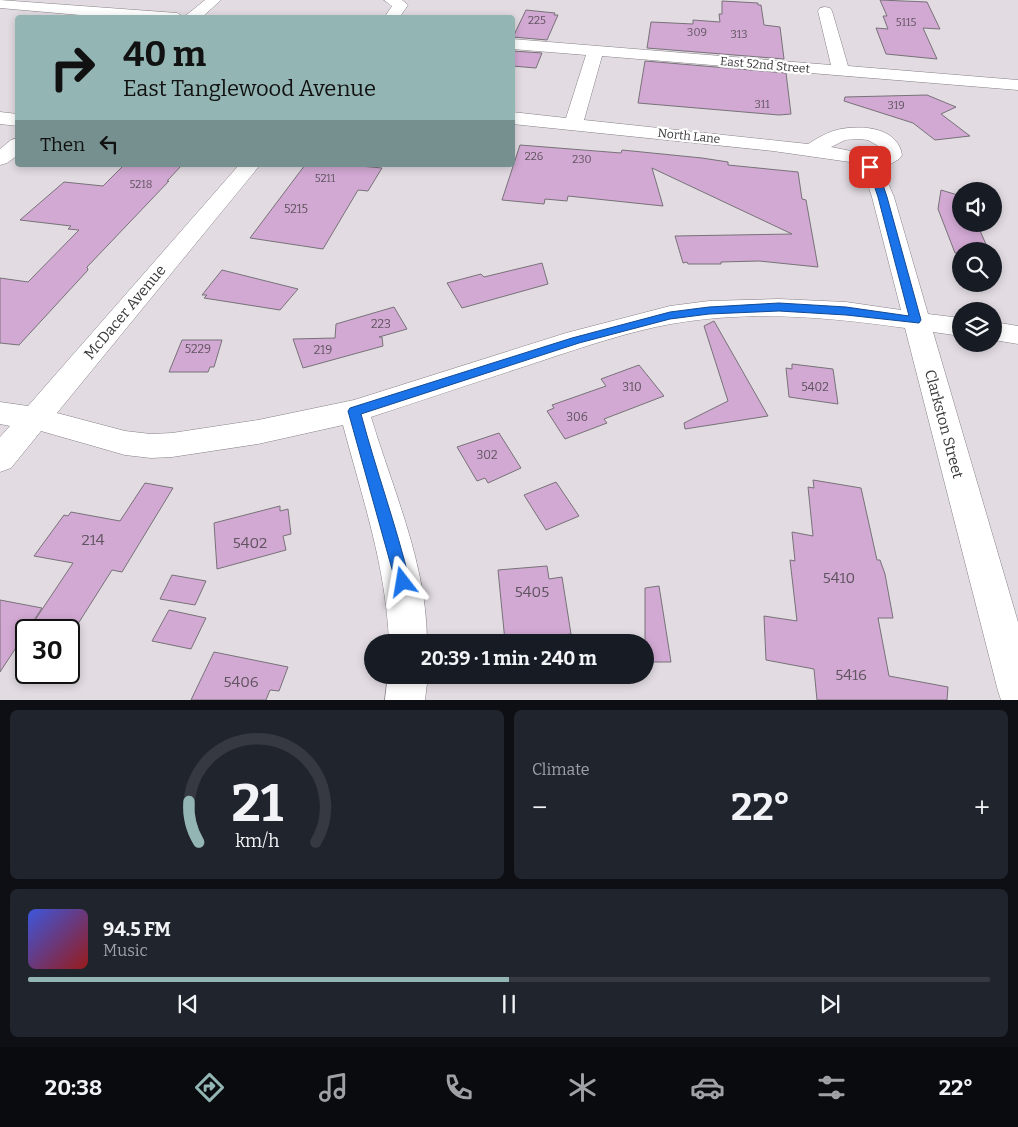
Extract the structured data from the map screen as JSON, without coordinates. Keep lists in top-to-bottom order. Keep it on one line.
{"streets":{"street":["East 52nd Street","North Lane","McDacer Avenue","Clarkston Street"]},"crossings":[["North Lane","Clarkston Street"]],"house_numbers":["225","5115","309","313","311","319","226","230","5211","5218","5215","223","5229","219","310","5402","306","302","214","5402","5410","5405","5416","5406"],"page":{"turn":["40 m","East Tanglewood Avenue"],"then":"Then","limit":"30","trip":"20:39 · 1 min · 240 m","tile":"Climate","heat":["−","22°","+"],"song":["94.5 FM","Music"],"tabs":["20:38","22°"],"gauge":["21","km/h"]}}
